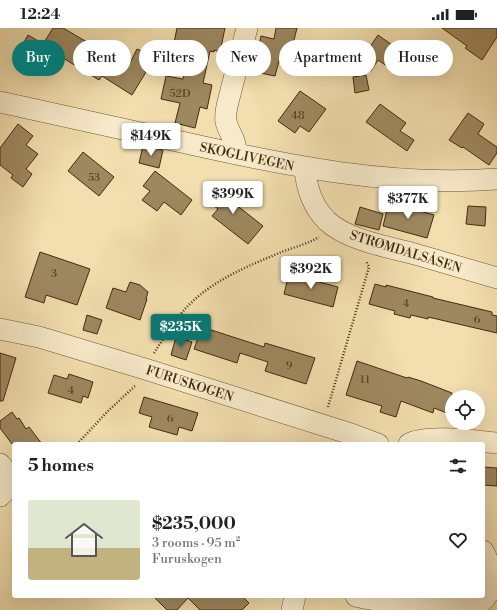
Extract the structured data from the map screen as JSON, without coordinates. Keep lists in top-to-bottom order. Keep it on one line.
{"streets":{"street":["SKOGLIVEGEN","STRØMDALSÅSEN","FURUSKOGEN"]},"crossings":[["SKOGLIVEGEN","STRØMDALSÅSEN"]],"house_numbers":["52D","48","53","3","4","6","9","11","4","6"],"page":{"status":"12:24","chip":["Buy","Rent","Filters","New","Apartment","House"],"price":["$149K","$399K","$377K","$392K","$235K"],"heading":"5 homes","list":[{"name":"$235,000","note":"3 rooms · 95 m² · Furuskogen"}]}}
